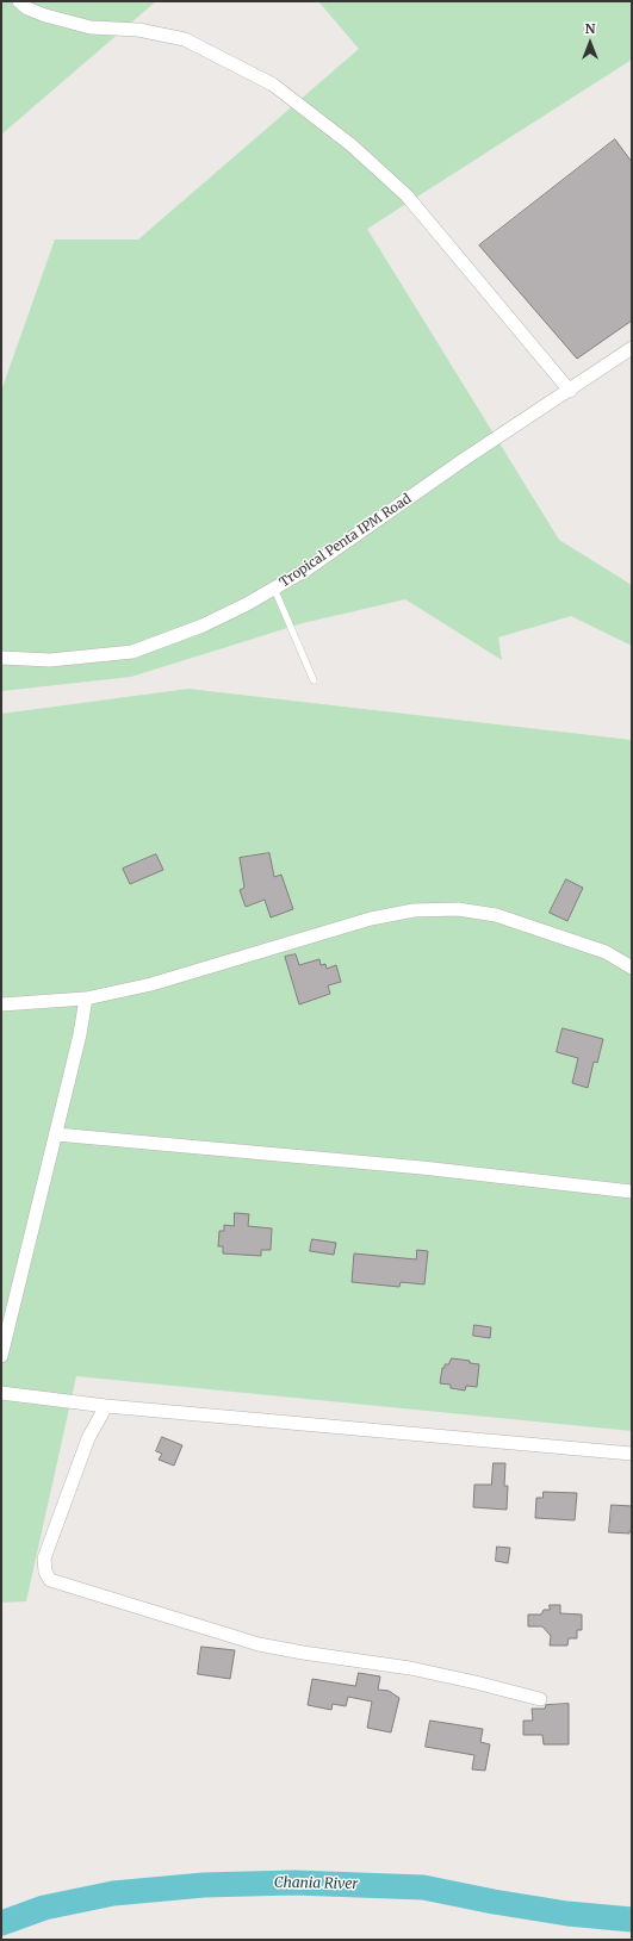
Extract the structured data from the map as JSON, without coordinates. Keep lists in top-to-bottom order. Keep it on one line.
{"streets":{"street":["Tropical Penta IPM Road"]},"water":["Chania River"],"north":"top"}
